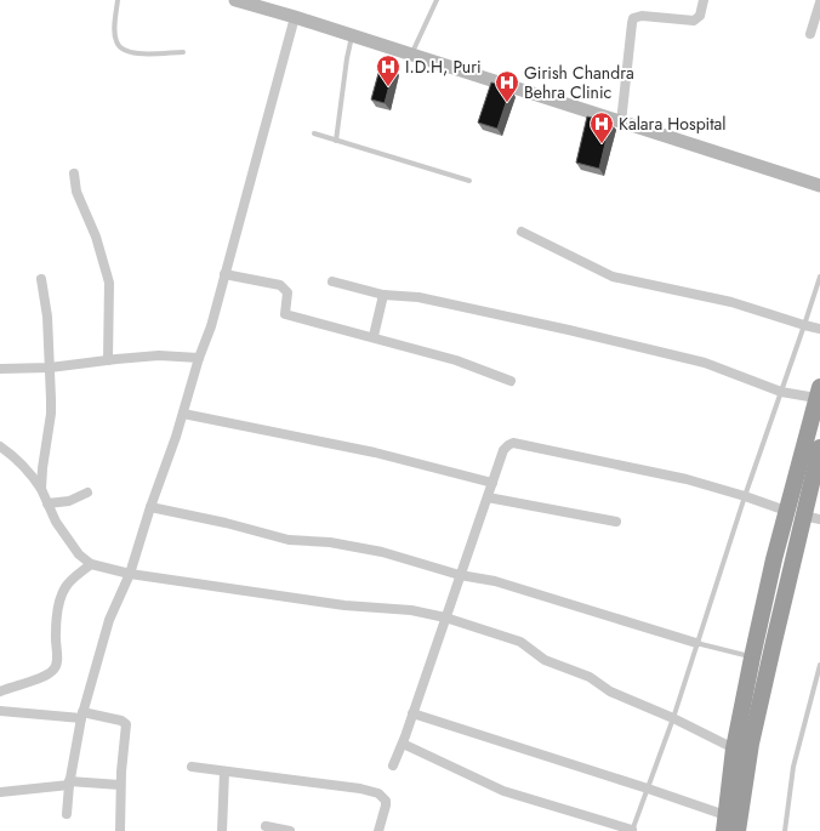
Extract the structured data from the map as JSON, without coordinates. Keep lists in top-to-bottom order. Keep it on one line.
{"places":{"hospital":["I.D.H, Puri","Girish Chandra Behra Clinic","Kalara Hospital"]}}
